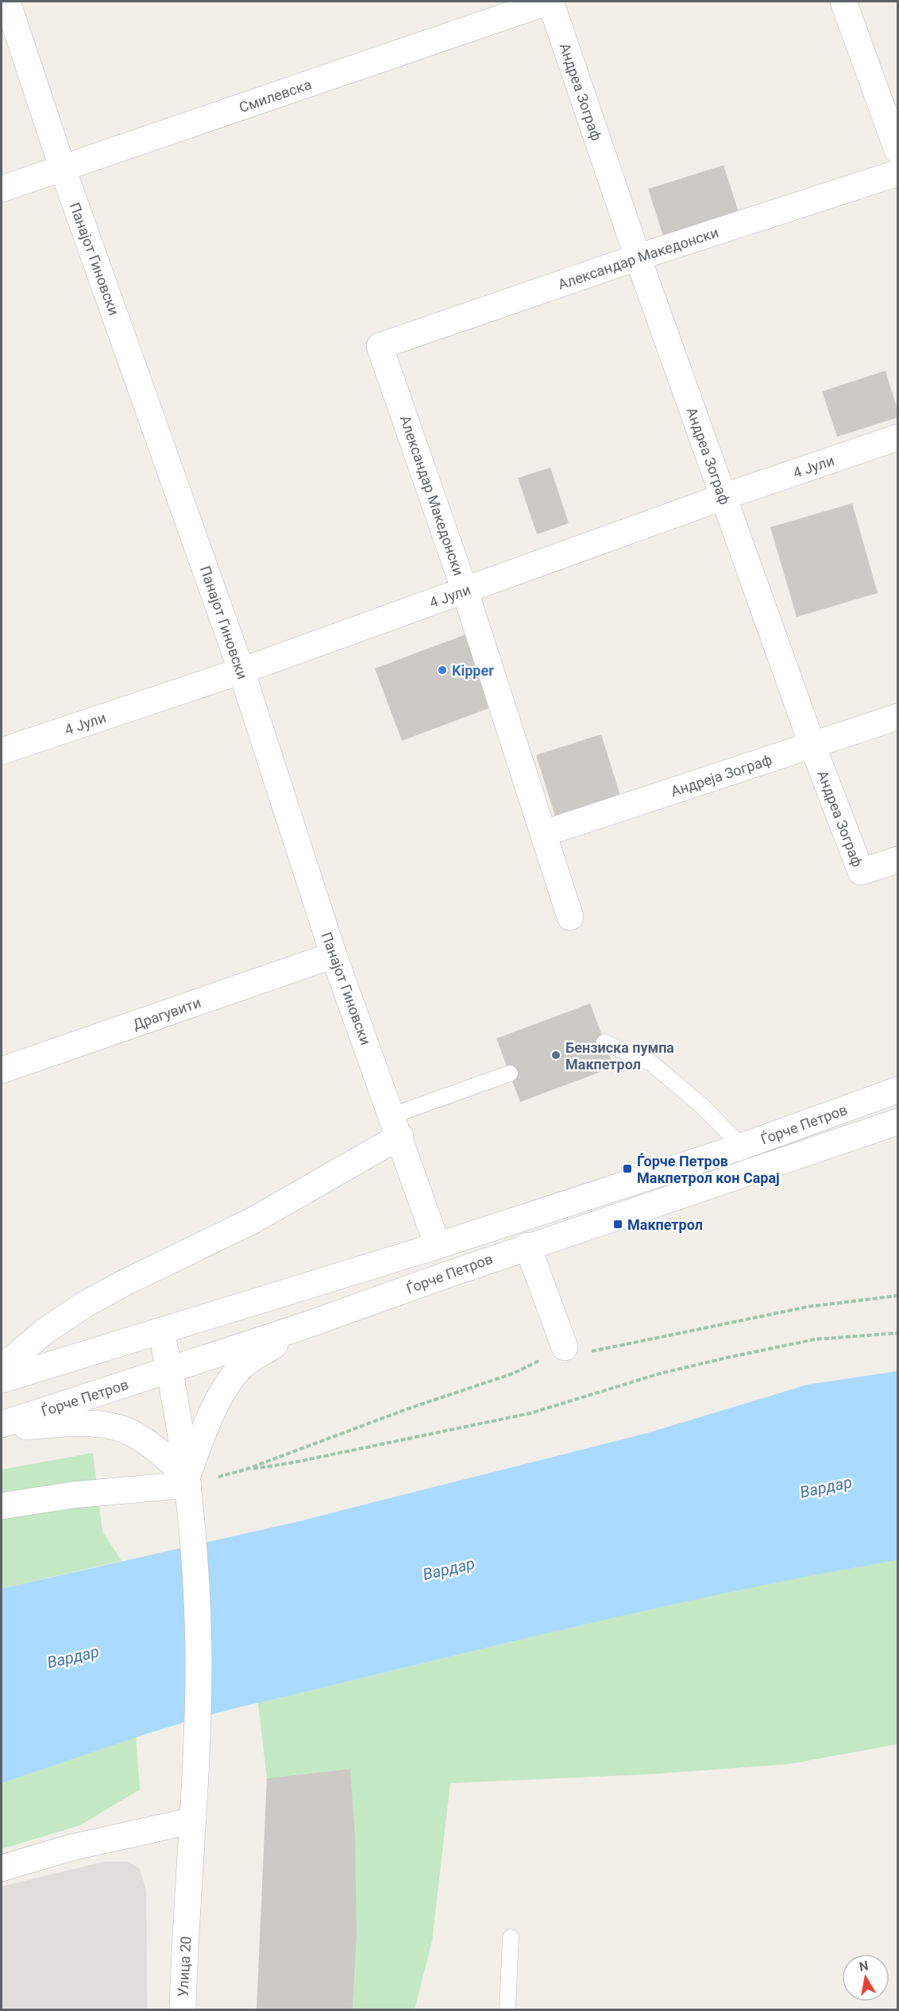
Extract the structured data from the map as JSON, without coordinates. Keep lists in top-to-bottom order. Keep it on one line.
{"streets":{"street":["Андреа Зограф","Смилевска","Александар Македонски","Панајот Гиновски","4 Јули","Αлександар Македонски","Андреја Зограф","Драгувити","Ѓорче Петров","Улица 20"]},"crossings":[["Андреа Зограф","Смилевска"],["Андреа Зограф","Александар Македонски"],["Андреа Зограф","4 Јули"],["Андреа Зограф","Андреја Зограф"],["Смилевска","Панајот Гиновски"],["Александар Македонски","Αлександар Македонски"],["Панајот Гиновски","4 Јули"],["Панајот Гиновски","Драгувити"],["Панајот Гиновски","Ѓорче Петров"],["4 Јули","Αлександар Македонски"],["Αлександар Македонски","Андреја Зограф"],["Ѓорче Петров","Улица 20"]],"water":["Вардар"],"places":{"other":["Kipper","Бензиска пумпа Макпетрол"],"transit":["Ѓорче Петров Макпетрол кон Сарај","Макпетрол"]},"north":"top"}
